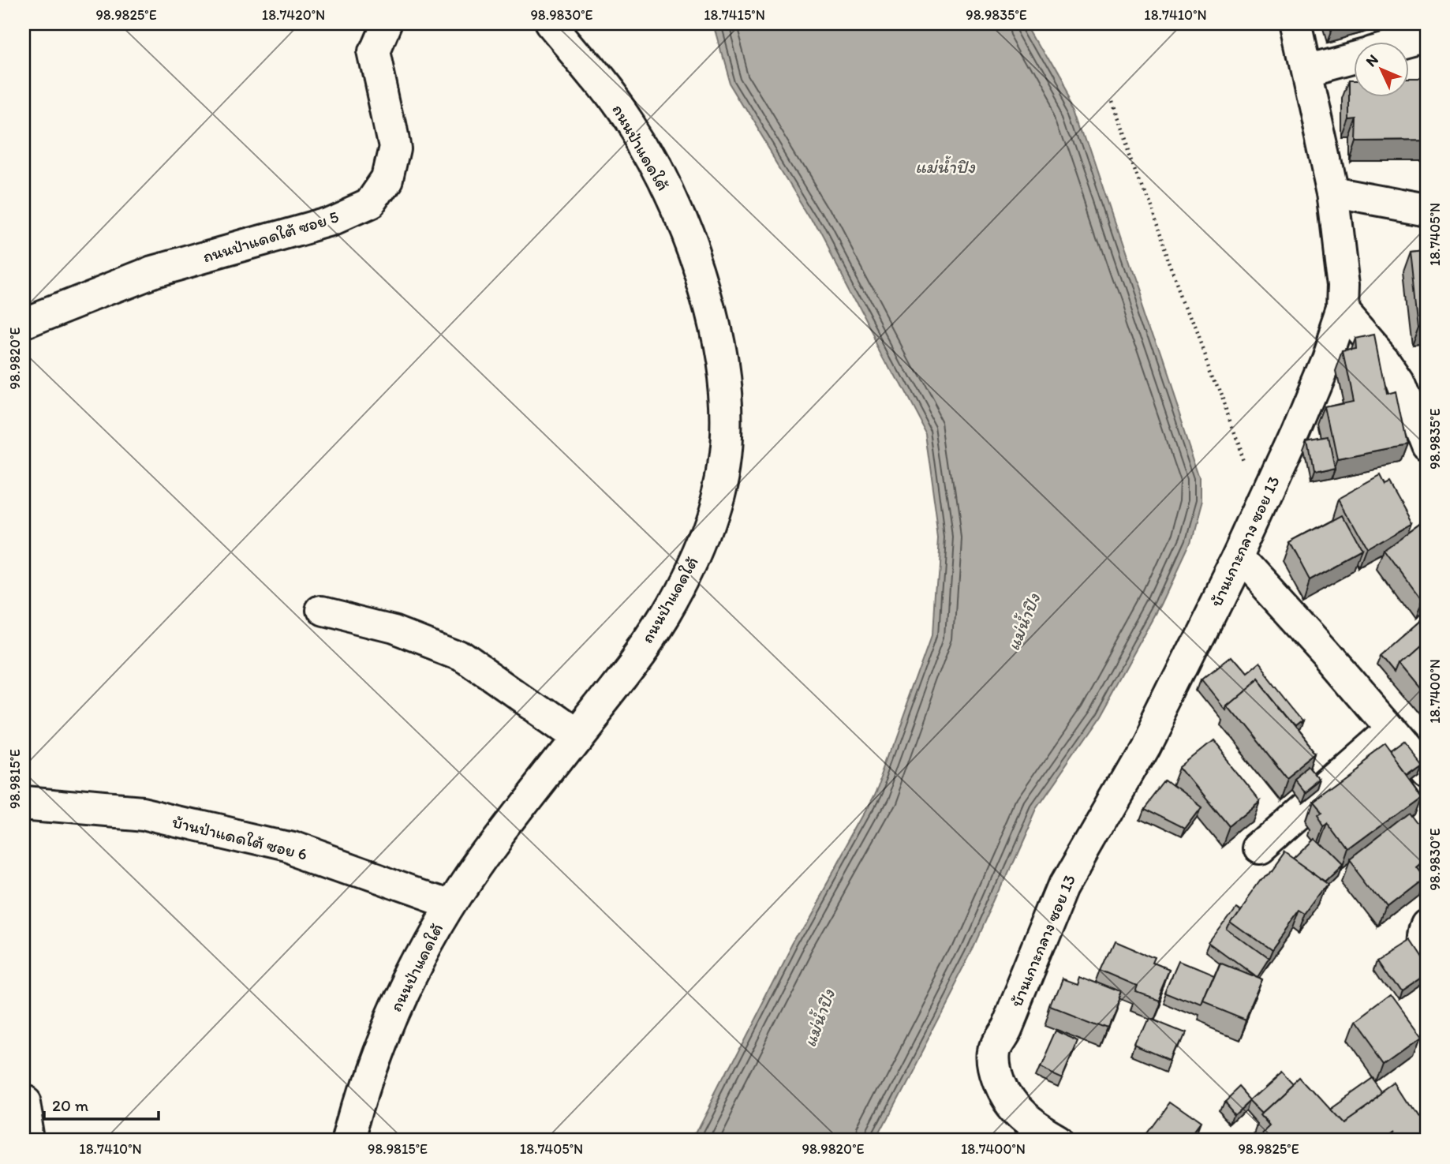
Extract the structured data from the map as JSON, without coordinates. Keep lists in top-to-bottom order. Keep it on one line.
{"streets":{"street":["ถนนป่าแดดใต้","ถนนป่าแดดใต้ ซอย 5","บ้านเกาะกลาง ซอย 13","บ้านป่าแดดใต้ ซอย 6"]},"crossings":[["ถนนป่าแดดใต้","บ้านป่าแดดใต้ ซอย 6"]],"water":["แม่น้ำปิง"],"scale_bar":"20 m","north":"top left","coordinates":["98.9825°E","18.7420°N","98.9830°E","18.7415°N","98.9835°E","18.7410°N","18.7405°N","98.9820°E","18.7400°N","98.9815°E"]}
